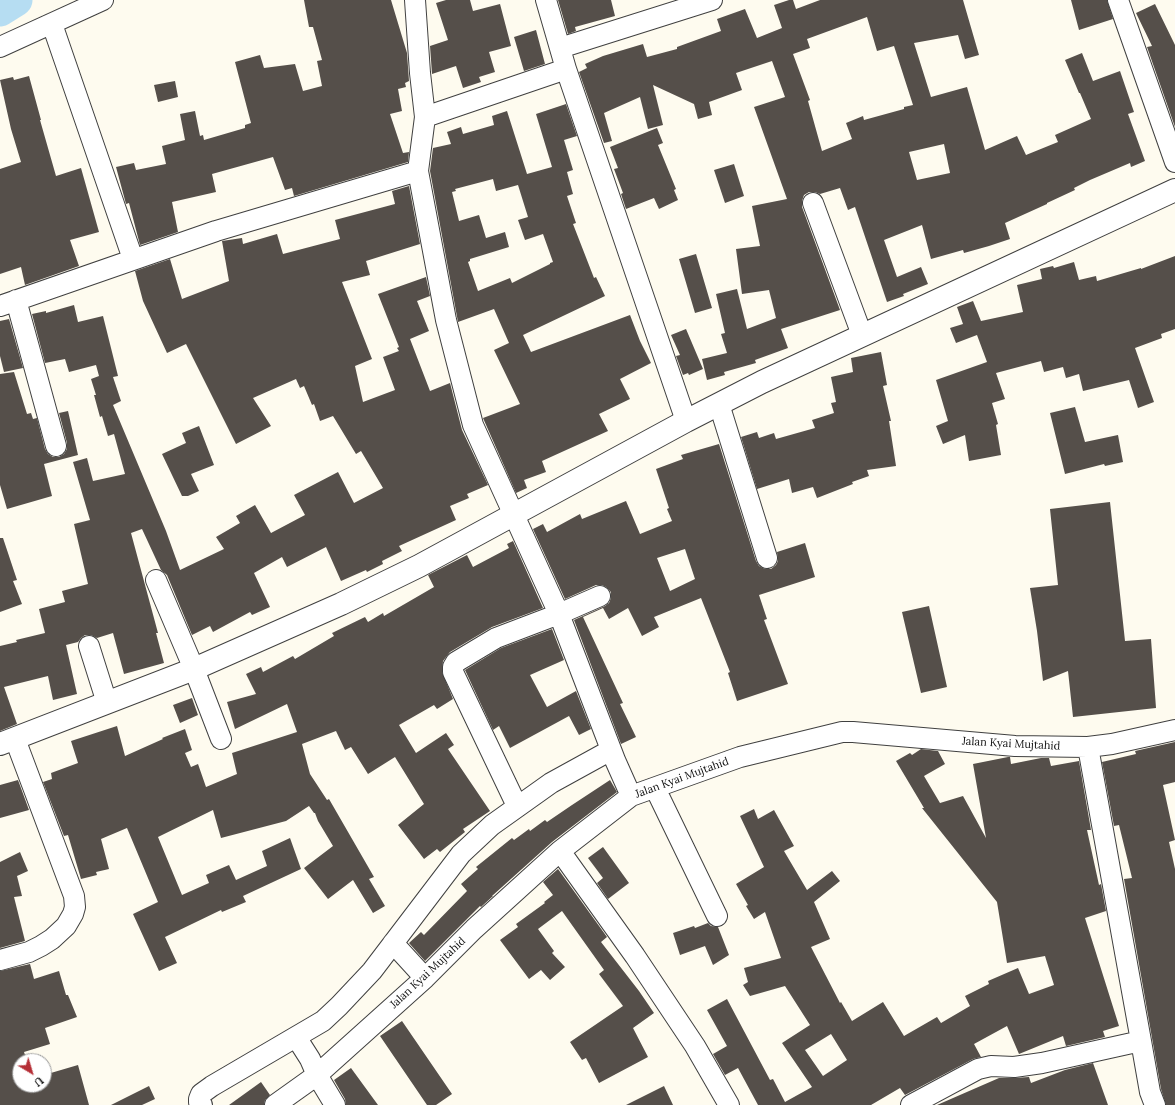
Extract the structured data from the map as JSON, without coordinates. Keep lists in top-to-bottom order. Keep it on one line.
{"streets":{"street":["Jalan Kyai Mujtahid"]},"north":"bottom right"}
